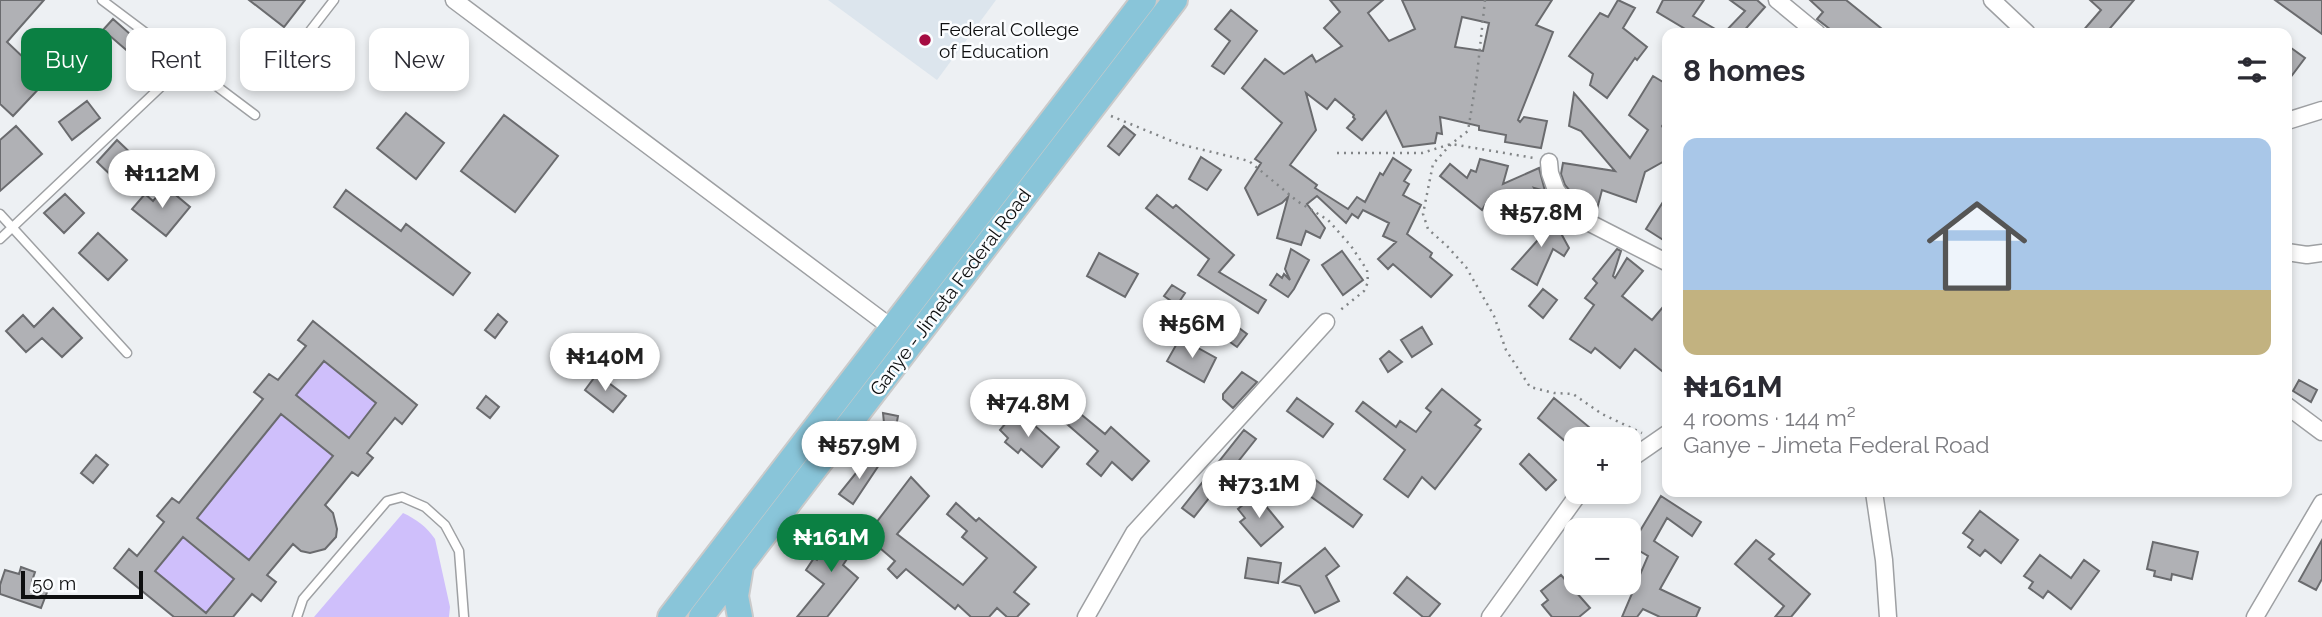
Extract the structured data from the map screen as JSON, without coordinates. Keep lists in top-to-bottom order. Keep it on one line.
{"streets":{"main road":["Ganye - Jimeta Federal Road"]},"places":["Federal College of Education"],"scale_bar":"50 m","page":{"chip":["Buy","Rent","Filters","New"],"heading":"8 homes","list":[{"name":"₦161M","note":"4 rooms · 144 m² · Ganye - Jimeta Federal Road"}],"price":["₦112M","₦57.8M","₦56M","₦140M","₦74.8M","₦57.9M","₦73.1M","₦161M"],"map_buttons":["+","−"],"scale":"50 m"}}
